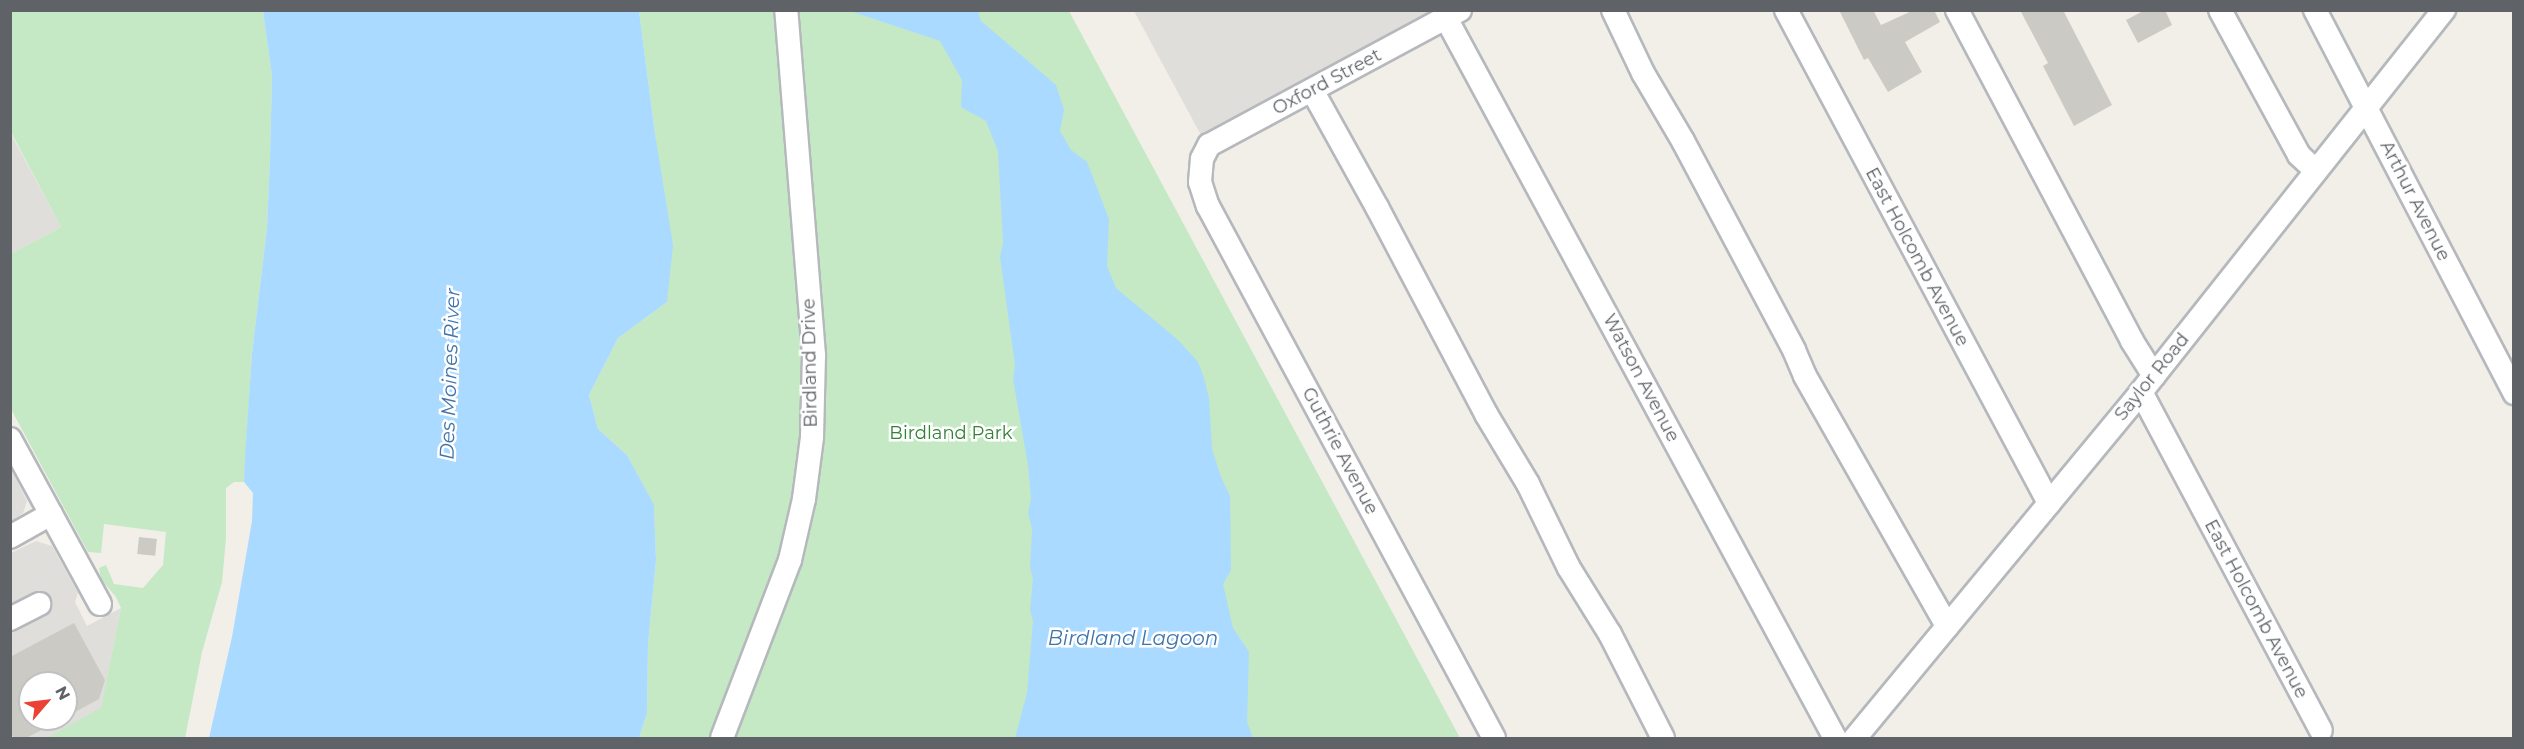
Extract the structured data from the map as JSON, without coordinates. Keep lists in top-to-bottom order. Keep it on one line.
{"streets":{"street":["Oxford Street","Arthur Avenue","East Holcomb Avenue","Birdland Drive","Saylor Road","Watson Avenue","Guthrie Avenue"]},"crossings":[["Oxford Street","Watson Avenue"],["Oxford Street","Guthrie Avenue"],["Arthur Avenue","Saylor Road"],["East Holcomb Avenue","Saylor Road"]],"water":["Des Moines River","Birdland Lagoon"],"parks":["Birdland Park"],"north":"top right"}
